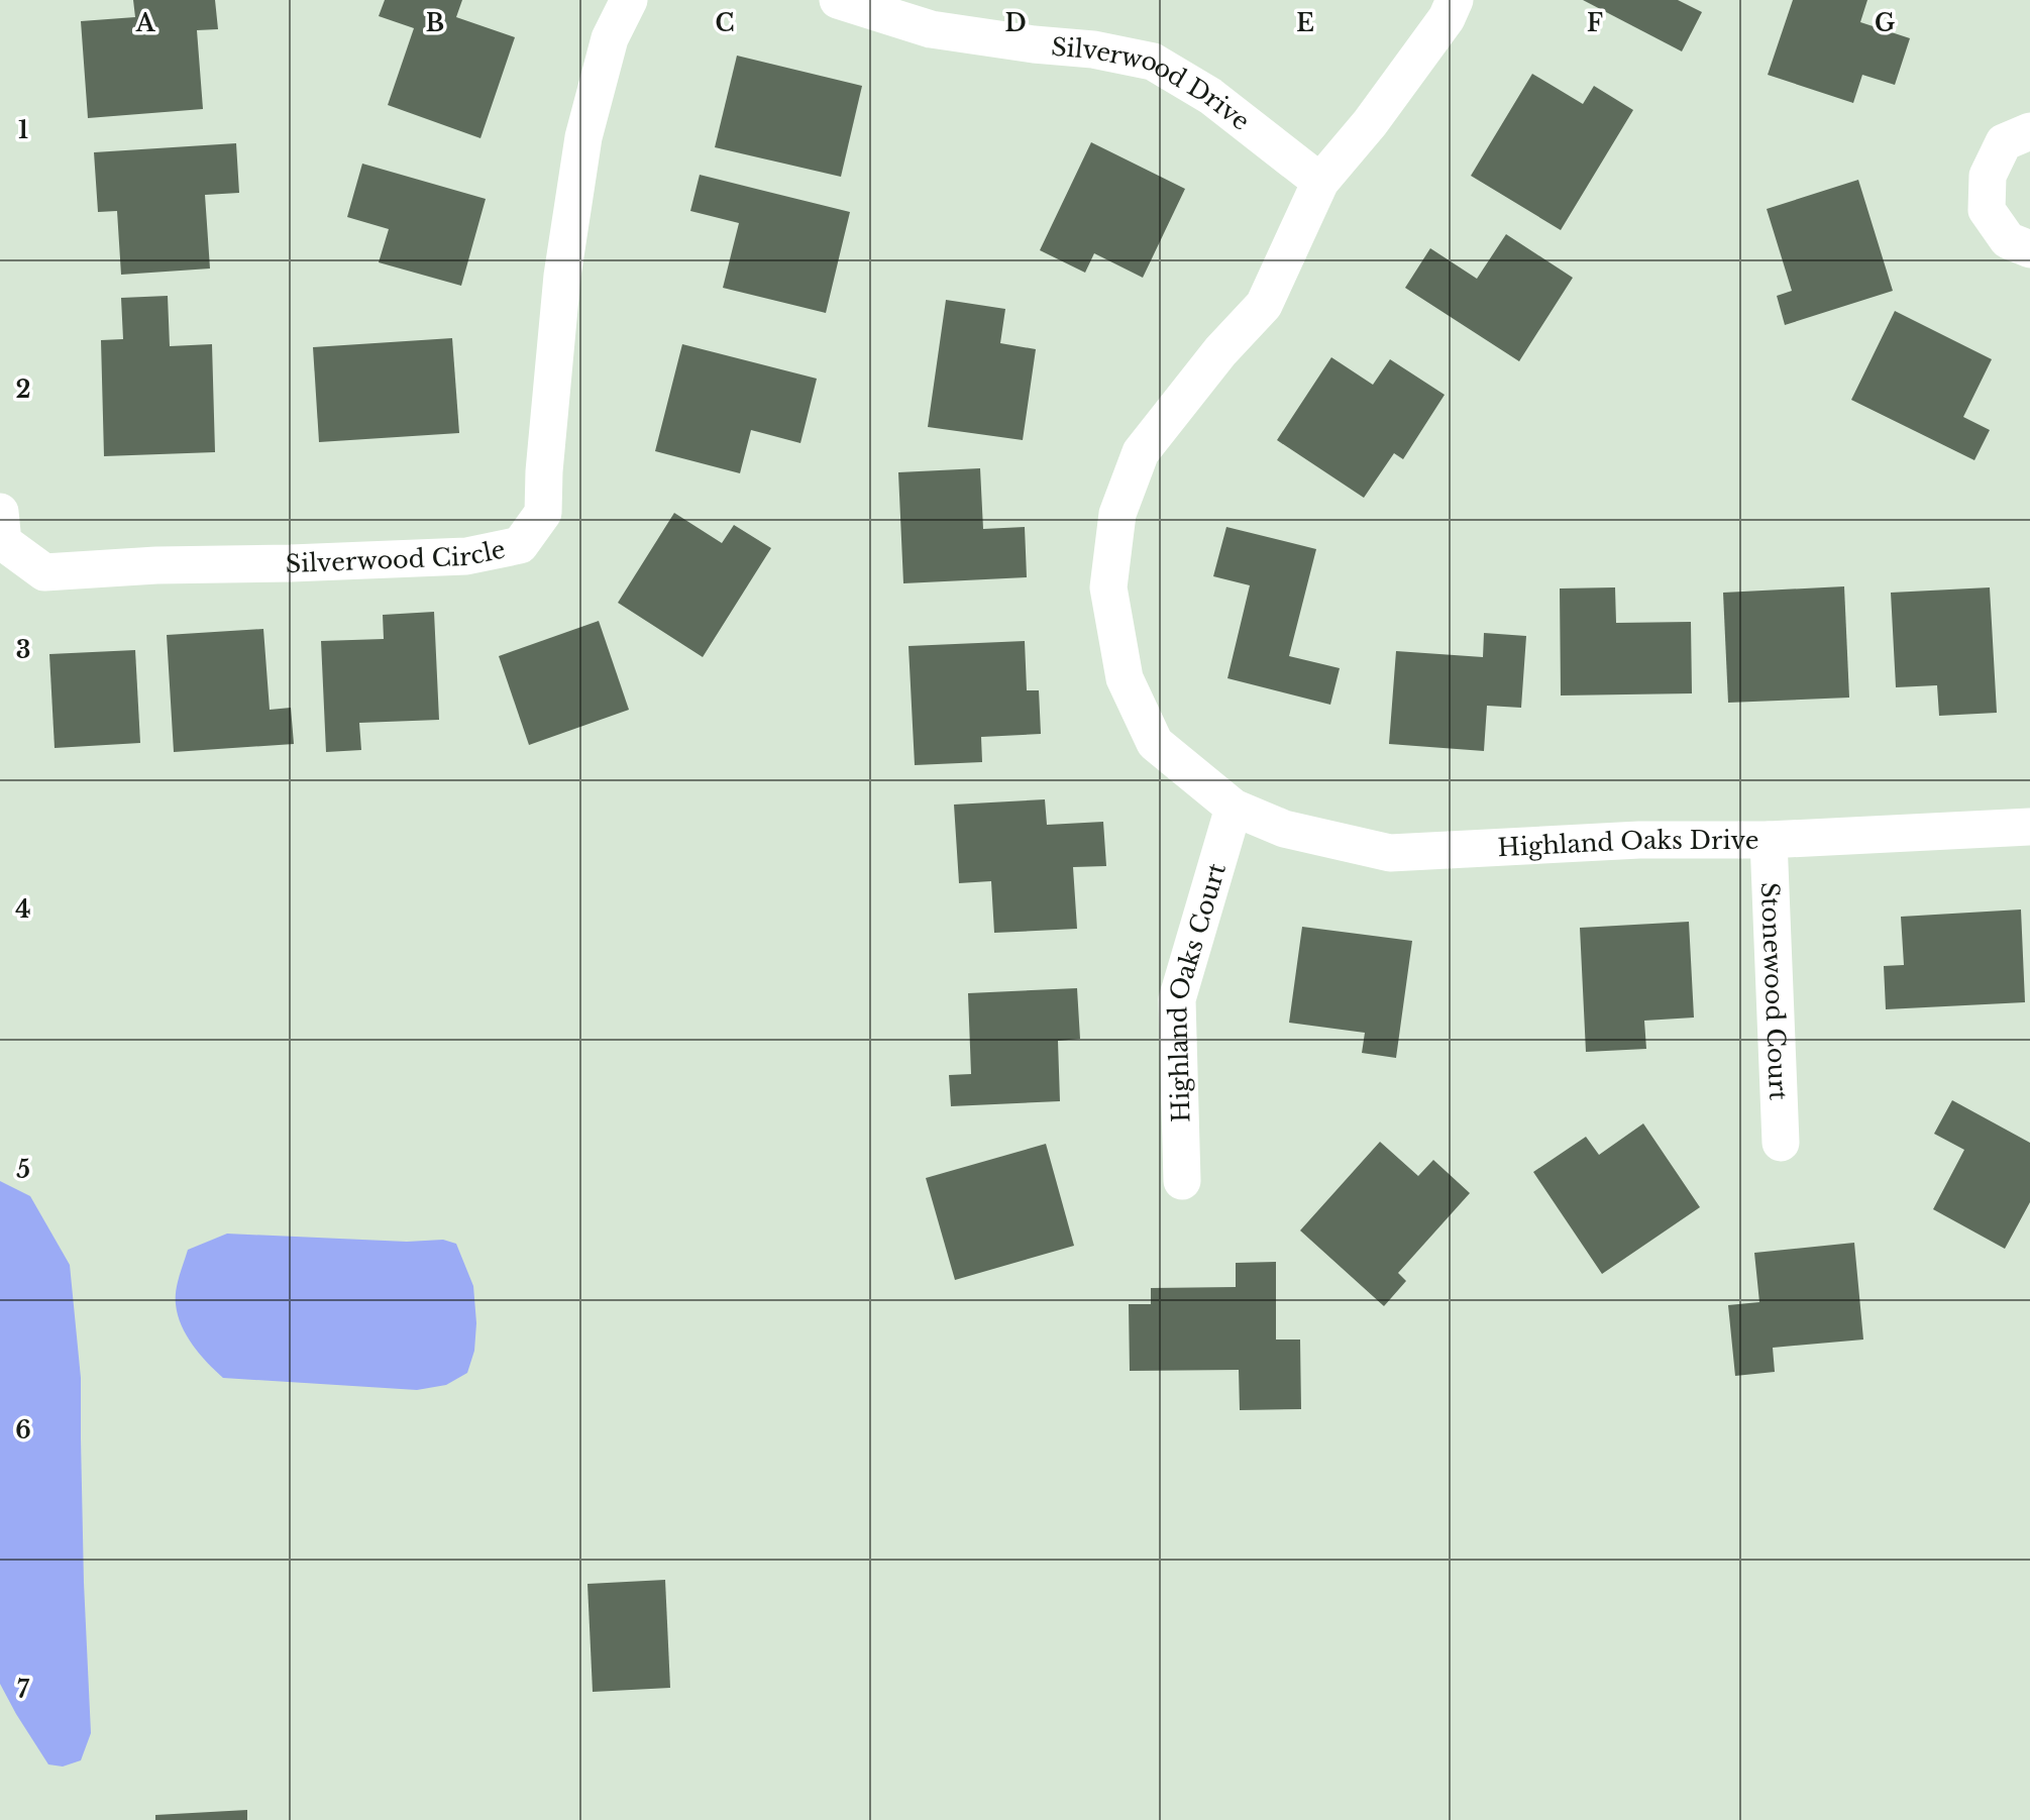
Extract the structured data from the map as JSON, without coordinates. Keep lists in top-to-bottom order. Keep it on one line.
{"streets":{"street":["Silverwood Drive","Silverwood Circle","Highland Oaks Drive","Stonewood Court","Highland Oaks Court"]},"crossings":[["Silverwood Drive","Highland Oaks Drive"],["Highland Oaks Drive","Stonewood Court"],["Highland Oaks Drive","Highland Oaks Court"]],"grid":{"columns":["A","B","C","D","E","F","G"],"rows":["1","2","3","4","5","6","7"]}}
